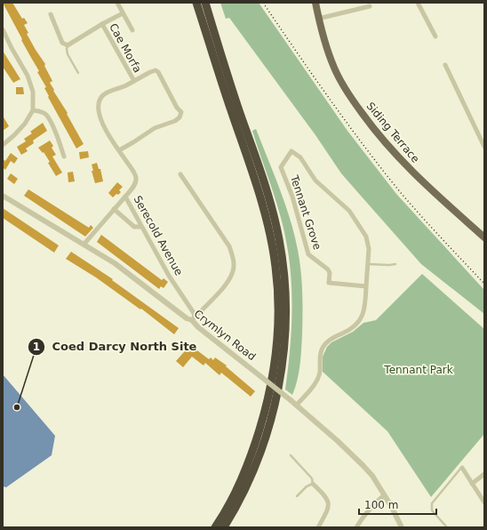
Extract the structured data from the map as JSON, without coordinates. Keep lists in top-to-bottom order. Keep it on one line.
{"streets":{"main road":["Siding Terrace"],"street":["Cae Morfa","Tennant Grove","Serecold Avenue","Crymlyn Road"]},"crossings":[["Cae Morfa","Serecold Avenue"],["Serecold Avenue","Crymlyn Road"]],"parks":["Tennant Park"],"places":["Coed Darcy North Site"],"scale_bar":"100 m"}
